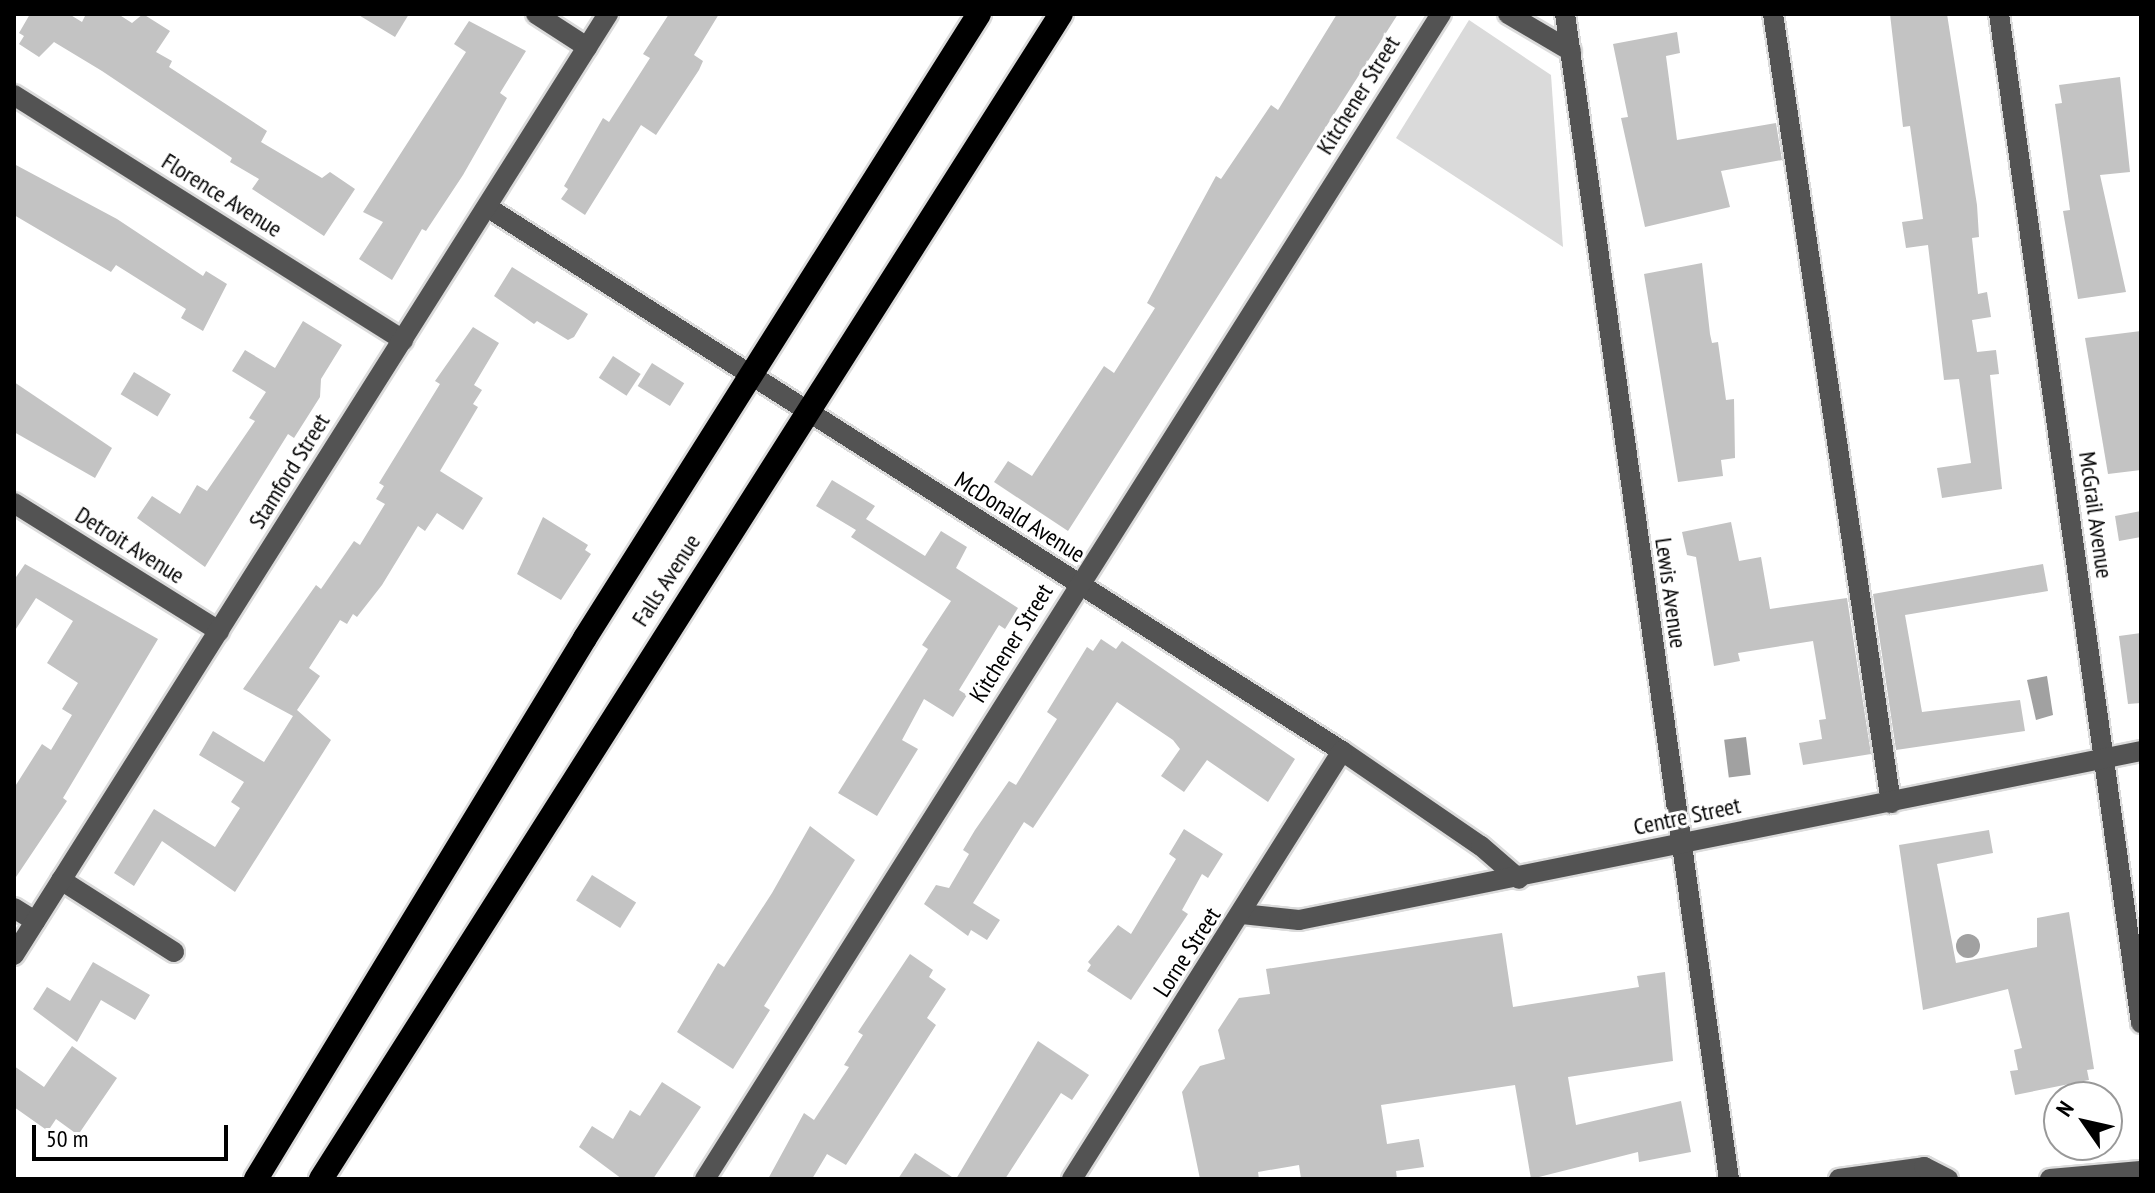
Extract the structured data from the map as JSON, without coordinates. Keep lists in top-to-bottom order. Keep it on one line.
{"streets":{"highway":["Falls Avenue"],"street":["Kitchener Street","Florence Avenue","Stamford Street","McGrail Avenue","McDonald Avenue","Detroit Avenue","Lewis Avenue","Centre Street","Lorne Street"]},"crossings":[["Kitchener Street","McDonald Avenue"],["Florence Avenue","Stamford Street"],["Stamford Street","McDonald Avenue"],["Stamford Street","Detroit Avenue"],["McGrail Avenue","Centre Street"],["McDonald Avenue","Falls Avenue"],["McDonald Avenue","Centre Street"],["McDonald Avenue","Lorne Street"],["Lewis Avenue","Centre Street"],["Centre Street","Lorne Street"]],"scale_bar":"50 m","north":"top left"}
